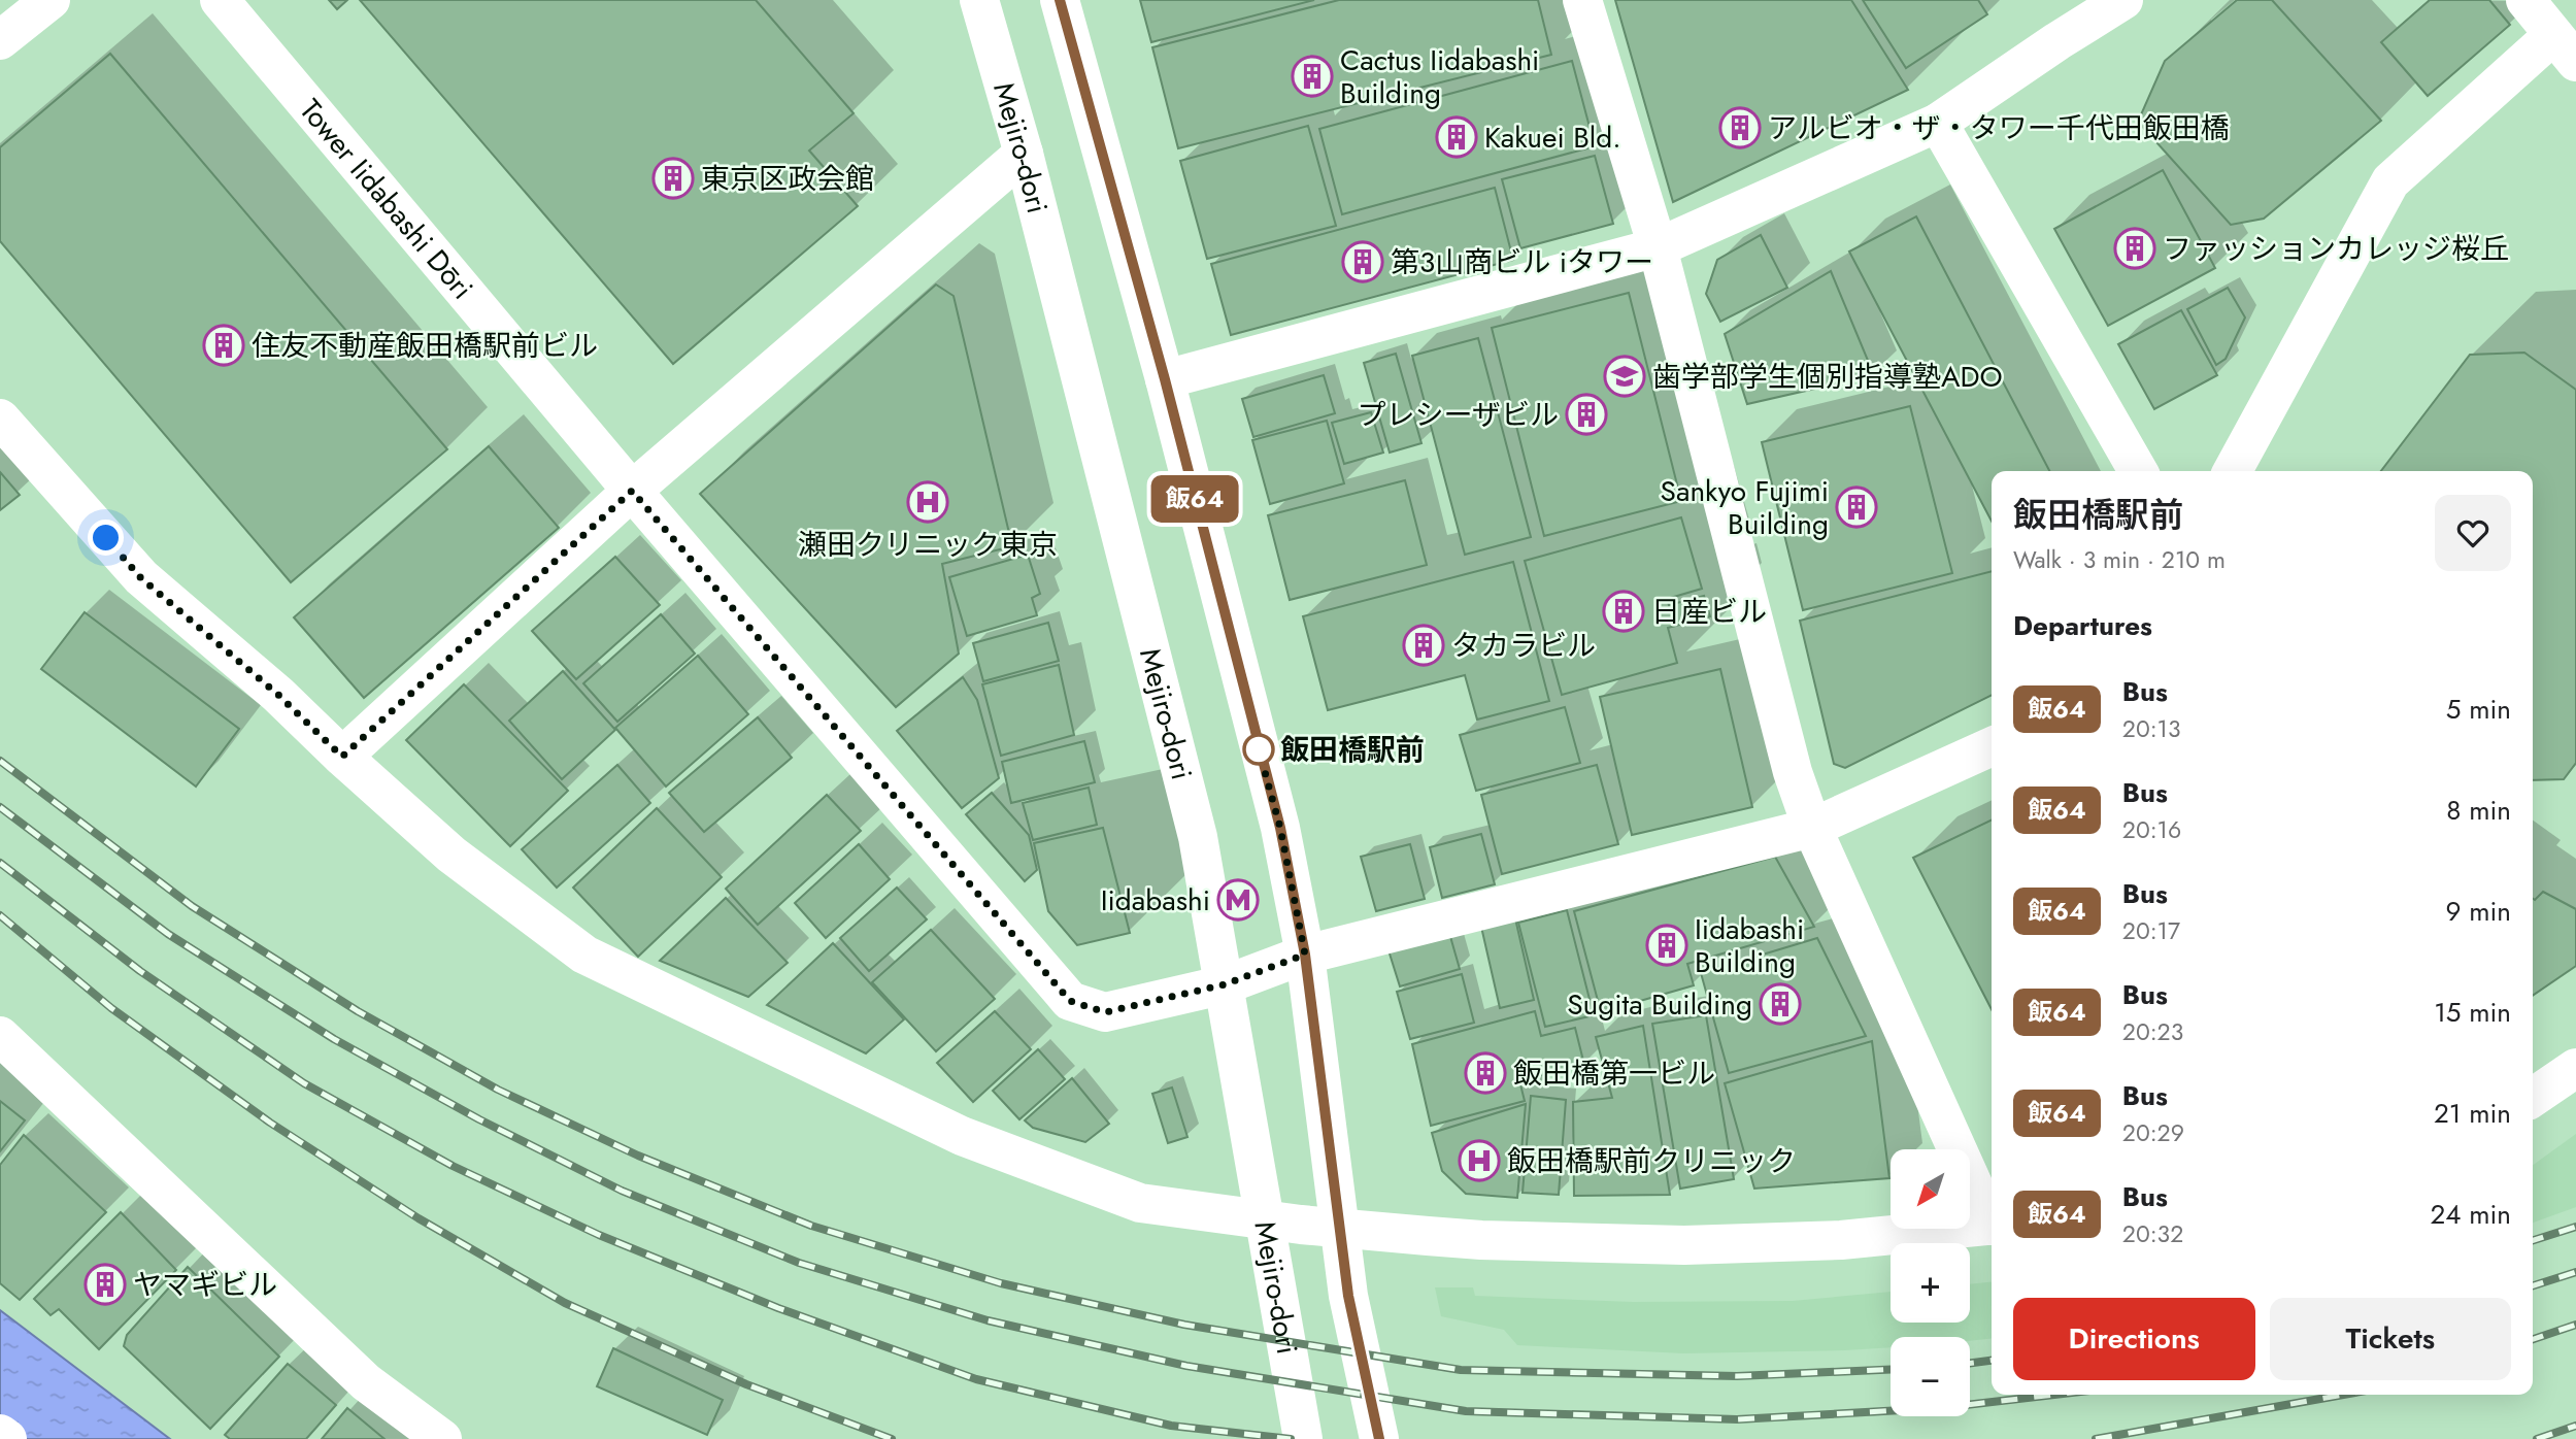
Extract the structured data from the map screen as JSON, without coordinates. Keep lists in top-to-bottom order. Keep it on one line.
{"streets":{"main road":["Mejiro-dori","Tower Iidabashi Dōri"]},"crossings":[["Mejiro-dori","Tower Iidabashi Dōri"]],"places":{"building":["Cactus Iidabashi Building","アルビオ・ザ・タワー千代田飯田橋","Kakuei Bld.","東京区政会館","ファッションカレッジ桜丘","第3山商ビル iタワー","住友不動産飯田橋駅前ビル","プレシーザビル","Sankyo Fujimi Building","日産ビル","タカラビル","Iidabashi Building","Sugita Building","飯田橋第一ビル","ヤマギビル"],"school or university":["歯学部学生個別指導塾ADO"],"hospital":["瀬田クリニック東京","飯田橋駅前クリニック"],"other":["飯田橋駅前"],"metro station":["Iidabashi"]},"lines":["bus line 飯64"],"north":"bottom left","page":{"on_map":"飯64","heading":[["飯田橋駅前","Walk · 3 min · 210 m"],"Departures"],"list":[{"mark":"飯64","name":"Bus","note":"20:13","value":"5 min"},{"mark":"飯64","name":"Bus","note":"20:16","value":"8 min"},{"mark":"飯64","name":"Bus","note":"20:17","value":"9 min"},{"mark":"飯64","name":"Bus","note":"20:23","value":"15 min"},{"mark":"飯64","name":"Bus","note":"20:29","value":"21 min"},{"mark":"飯64","name":"Bus","note":"20:32","value":"24 min"}],"map_buttons":["+","−"],"buttons":["Directions","Tickets"]}}
